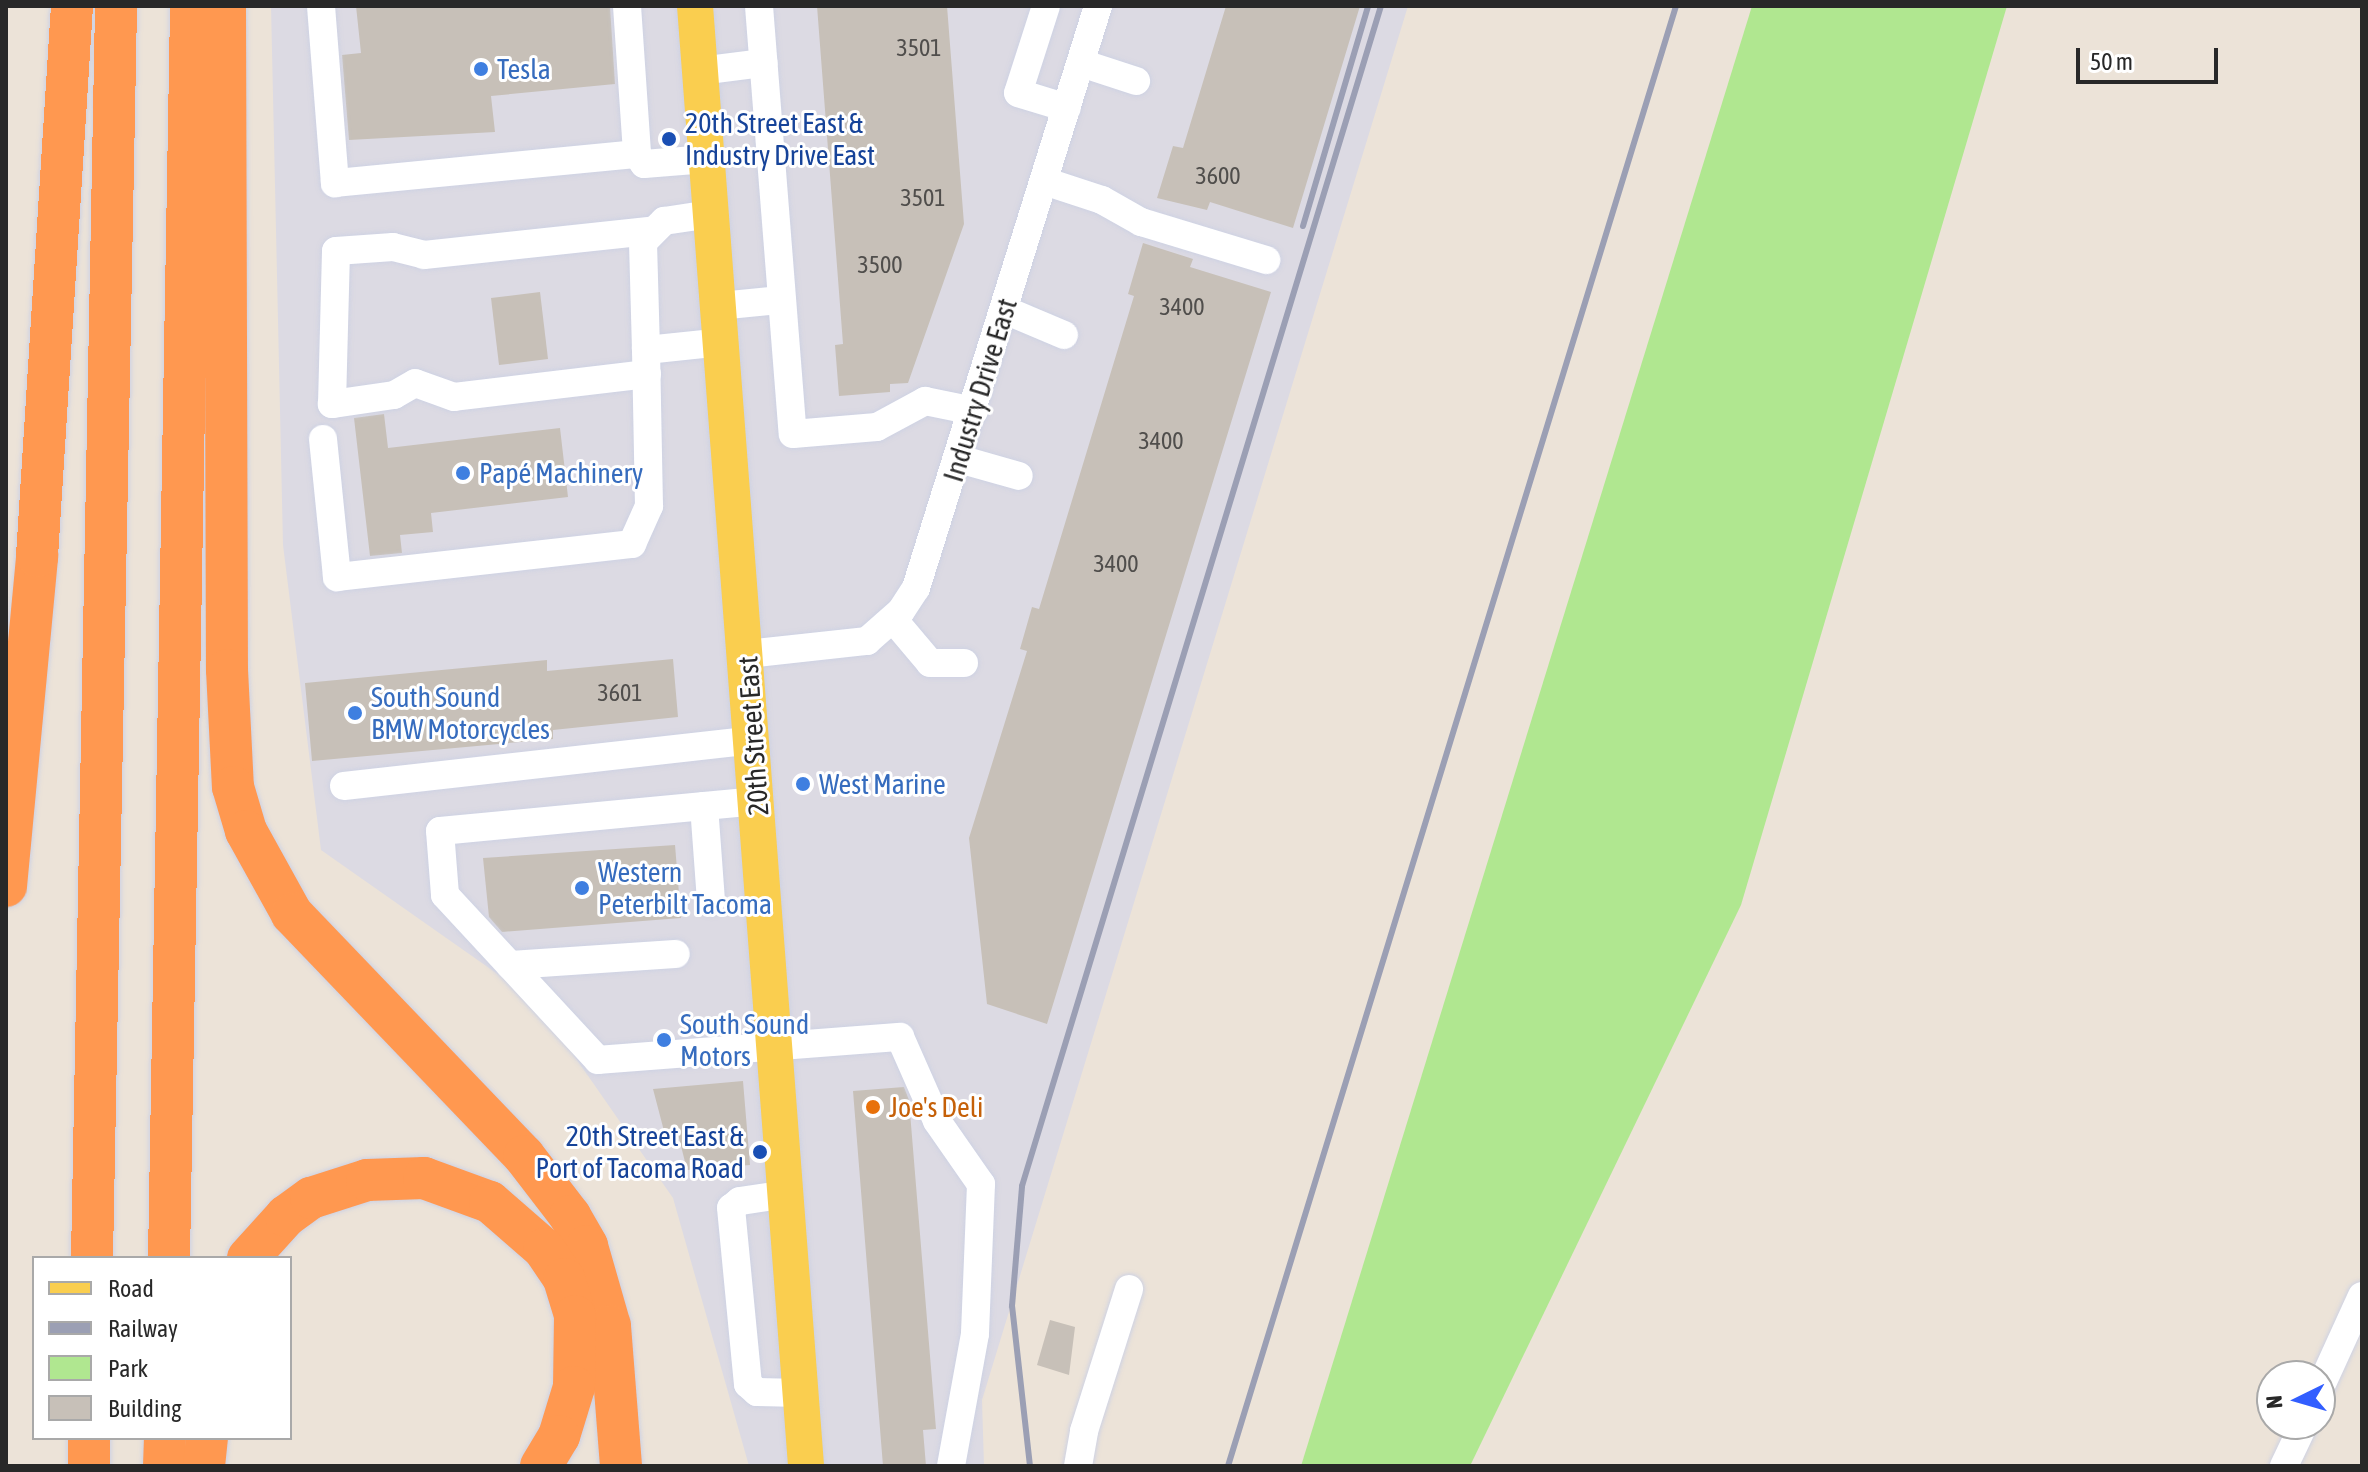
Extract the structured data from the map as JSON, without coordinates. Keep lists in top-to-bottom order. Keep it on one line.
{"streets":{"main road":["20th Street East"],"street":["Industry Drive East"]},"crossings":[["Industry Drive East","20th Street East"]],"places":["Tesla","20th Street East & Industry Drive East","Papé Machinery","South Sound BMW Motorcycles","West Marine","Western Peterbilt Tacoma","South Sound Motors","Joe's Deli","20th Street East & Port of Tacoma Road"],"house_numbers":["3501","3600","3501","3500","3400","3400","3400","3601"],"legend":["Road","Railway","Park","Building"],"scale_bar":"50 m","north":"left"}
